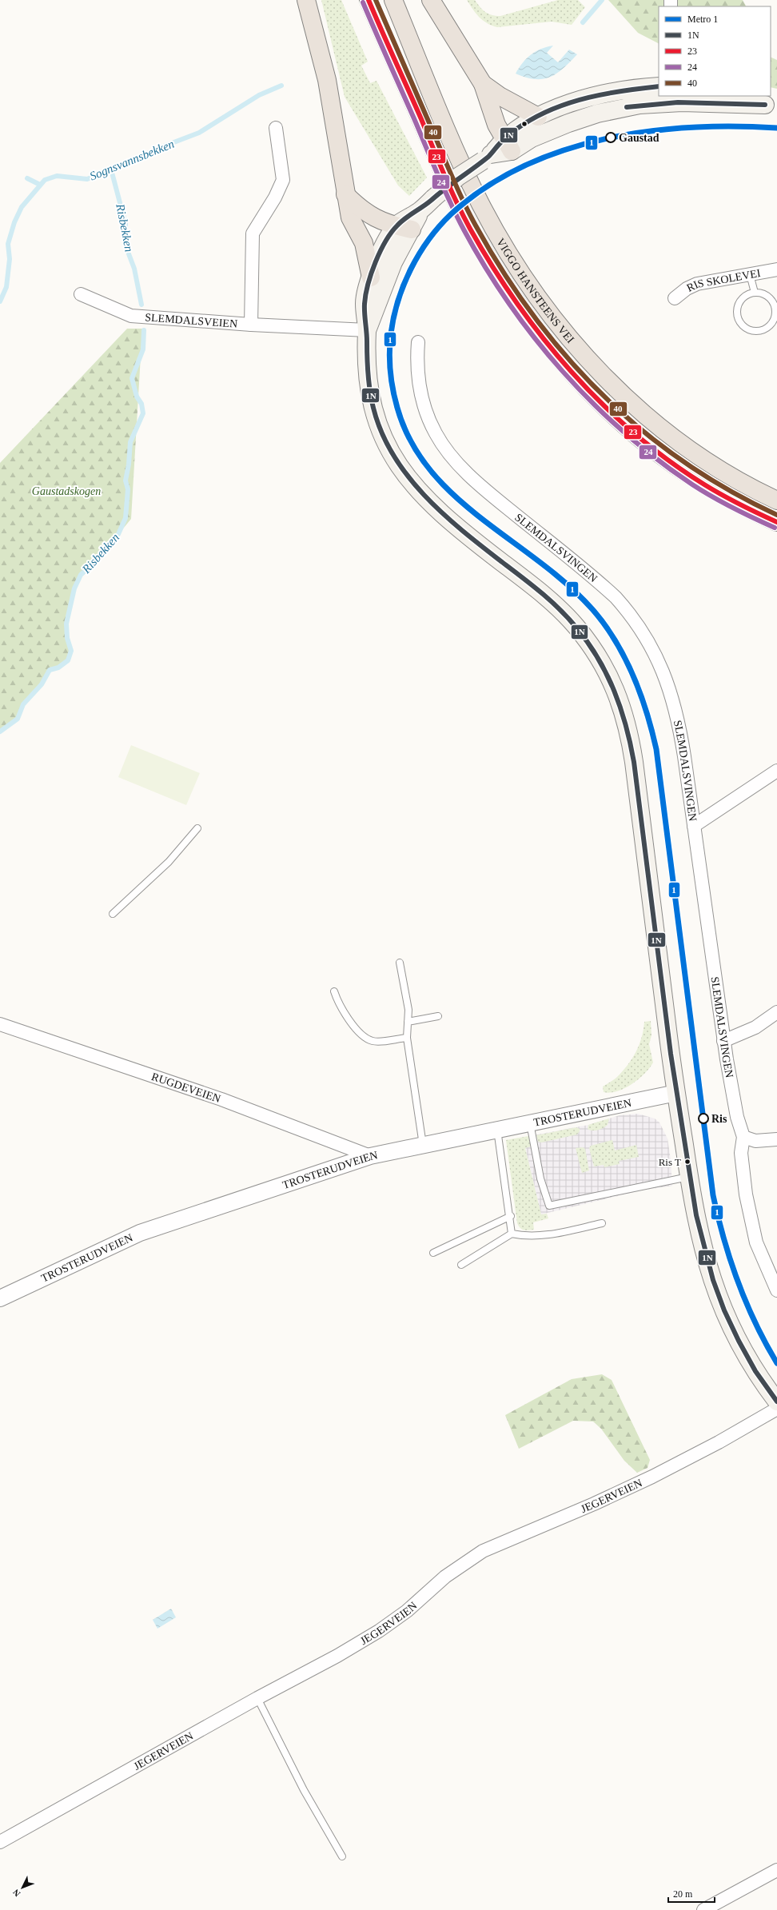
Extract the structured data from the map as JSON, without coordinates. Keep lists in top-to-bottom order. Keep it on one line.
{"streets":{"highway":["VIGGO HANSTEENS VEI"],"street":["RIS SKOLEVEI","SLEMDALSVEIEN","SLEMDALSVINGEN","RUGDEVEIEN","TROSTERUDVEIEN","JEGERVEIEN"]},"crossings":[["RUGDEVEIEN","TROSTERUDVEIEN"]],"water":["Sognsvannsbekken","Risbekken"],"parks":["Gaustadskogen"],"places":["Gaustad","Ris","Ris T"],"lines":["transit line 23","transit line 40","transit line 24","transit line 1N","metro line 1"],"legend":["Metro 1","1N","23","24","40"],"scale_bar":"20 m","north":"bottom left"}
